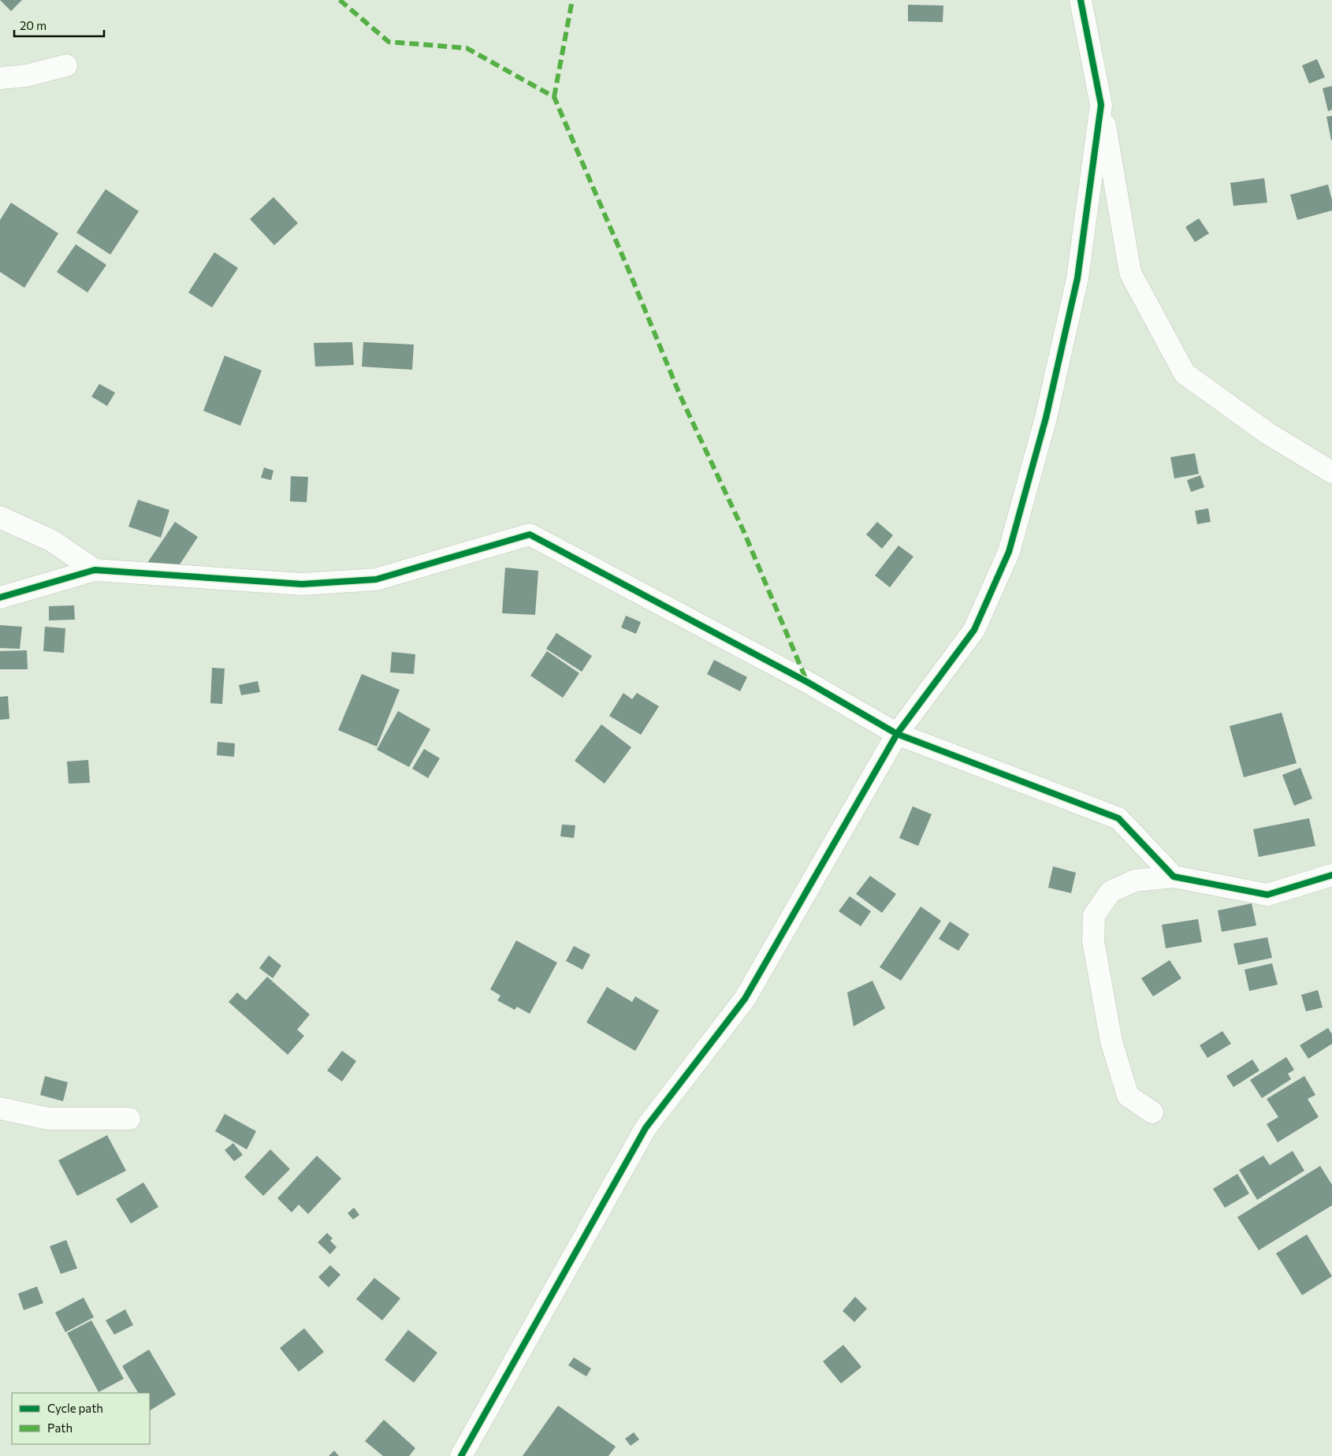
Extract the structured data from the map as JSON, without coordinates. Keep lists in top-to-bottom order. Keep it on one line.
{"legend":["Cycle path","Path"],"scale_bar":"20 m"}
